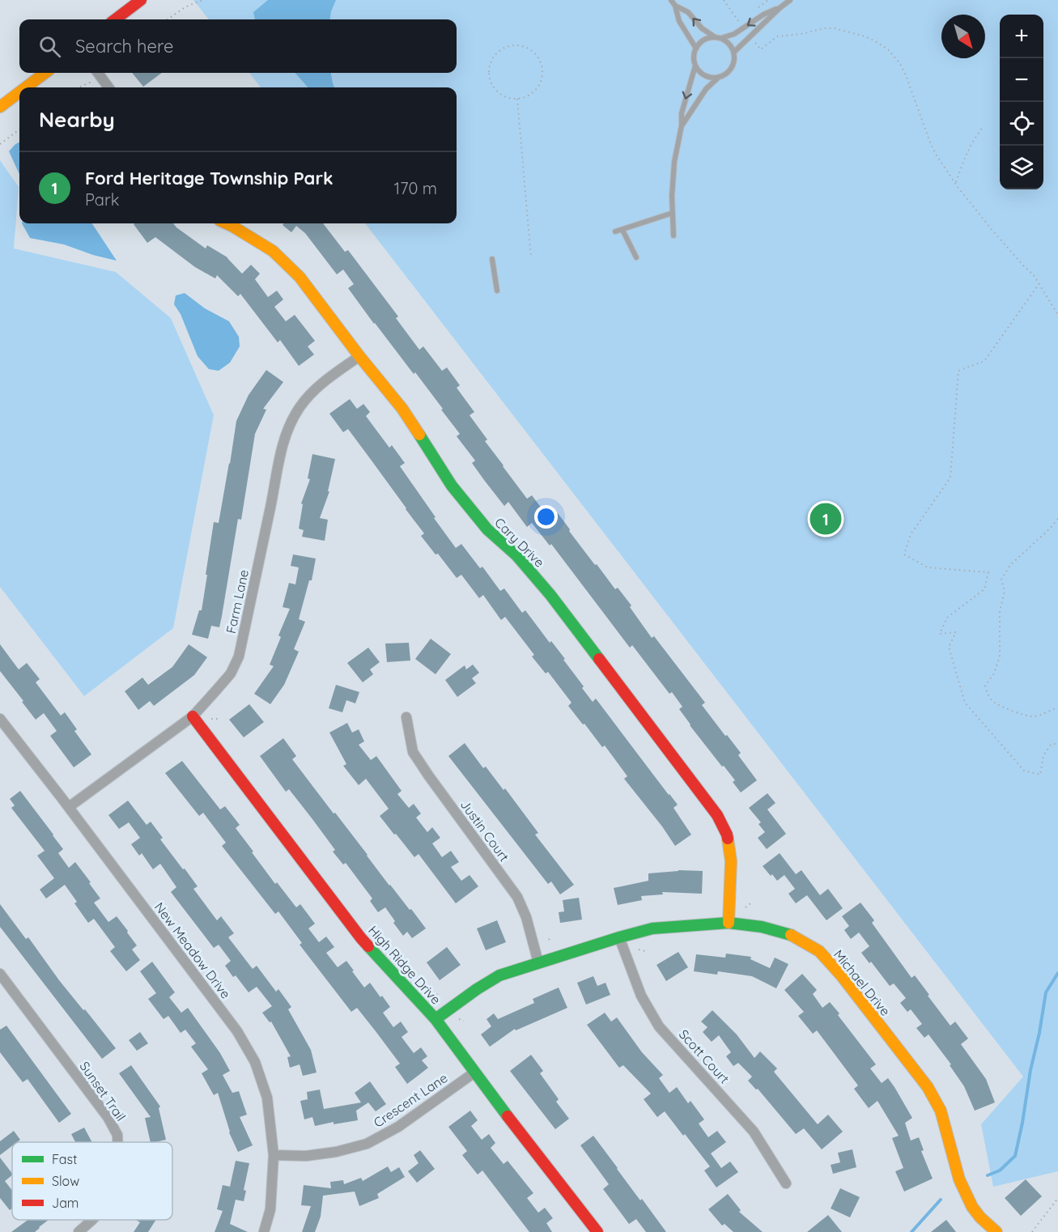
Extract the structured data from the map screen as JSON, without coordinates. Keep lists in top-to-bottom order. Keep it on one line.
{"streets":{"street":["Cary Drive","Farm Lane","Justin Court","New Meadow Drive","High Ridge Drive","Michael Drive","Scott Court","Sunset Trail","Crescent Lane"]},"crossings":[["Cary Drive","Farm Lane"],["Cary Drive","Michael Drive"],["Farm Lane","New Meadow Drive"],["Farm Lane","High Ridge Drive"],["Justin Court","Michael Drive"],["New Meadow Drive","Crescent Lane"],["High Ridge Drive","Michael Drive"],["High Ridge Drive","Crescent Lane"],["Michael Drive","Scott Court"]],"legend":["Fast","Slow","Jam"],"north":"bottom right","page":{"map_buttons":["+","−"],"search":"Search here","heading":"Nearby","list":[{"mark":"1","name":"Ford Heritage Township Park","note":"Park","value":"170 m"}],"pins":"1"}}
